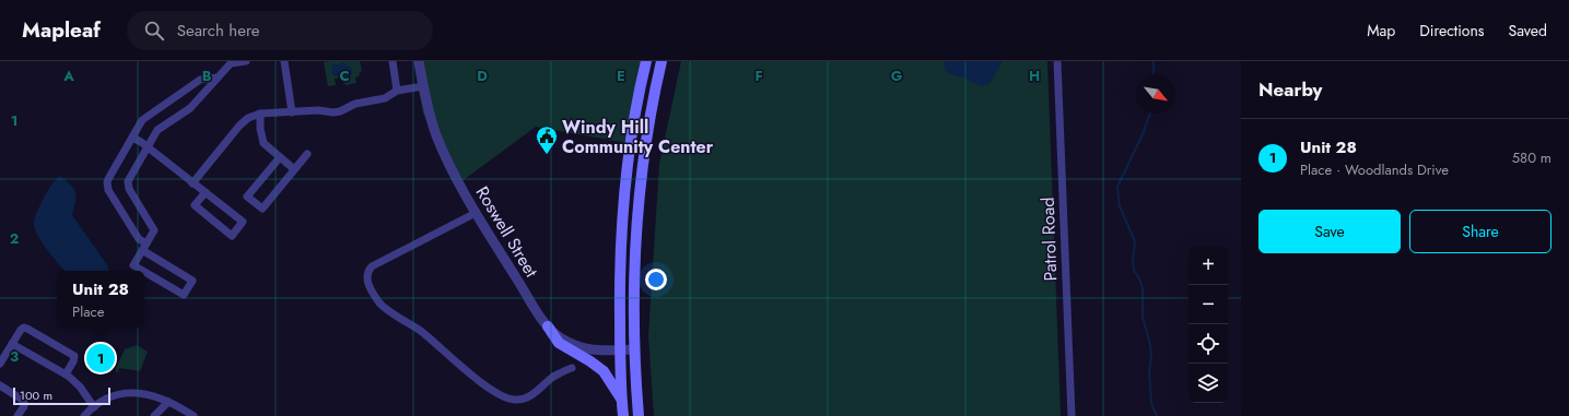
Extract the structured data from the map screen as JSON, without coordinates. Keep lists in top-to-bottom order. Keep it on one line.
{"streets":{"street":["Roswell Street","Patrol Road"]},"places":{"public building":["Windy Hill Community Center"]},"scale_bar":"100 m","north":"bottom right","page":{"header":"Mapleaf","search":"Search here","nav":["Map","Directions","Saved"],"heading":"Nearby","list":[{"mark":"1","name":"Unit 28","note":"Place · Woodlands Drive","value":"580 m"}],"buttons":["Save","Share"],"map_buttons":["+","−"],"popup":["Unit 28","Place"],"pins":"1","scale":"100 m"},"grid":{"columns":["A","B","C","D","E","F","G","H"],"rows":["1","2","3"]}}
